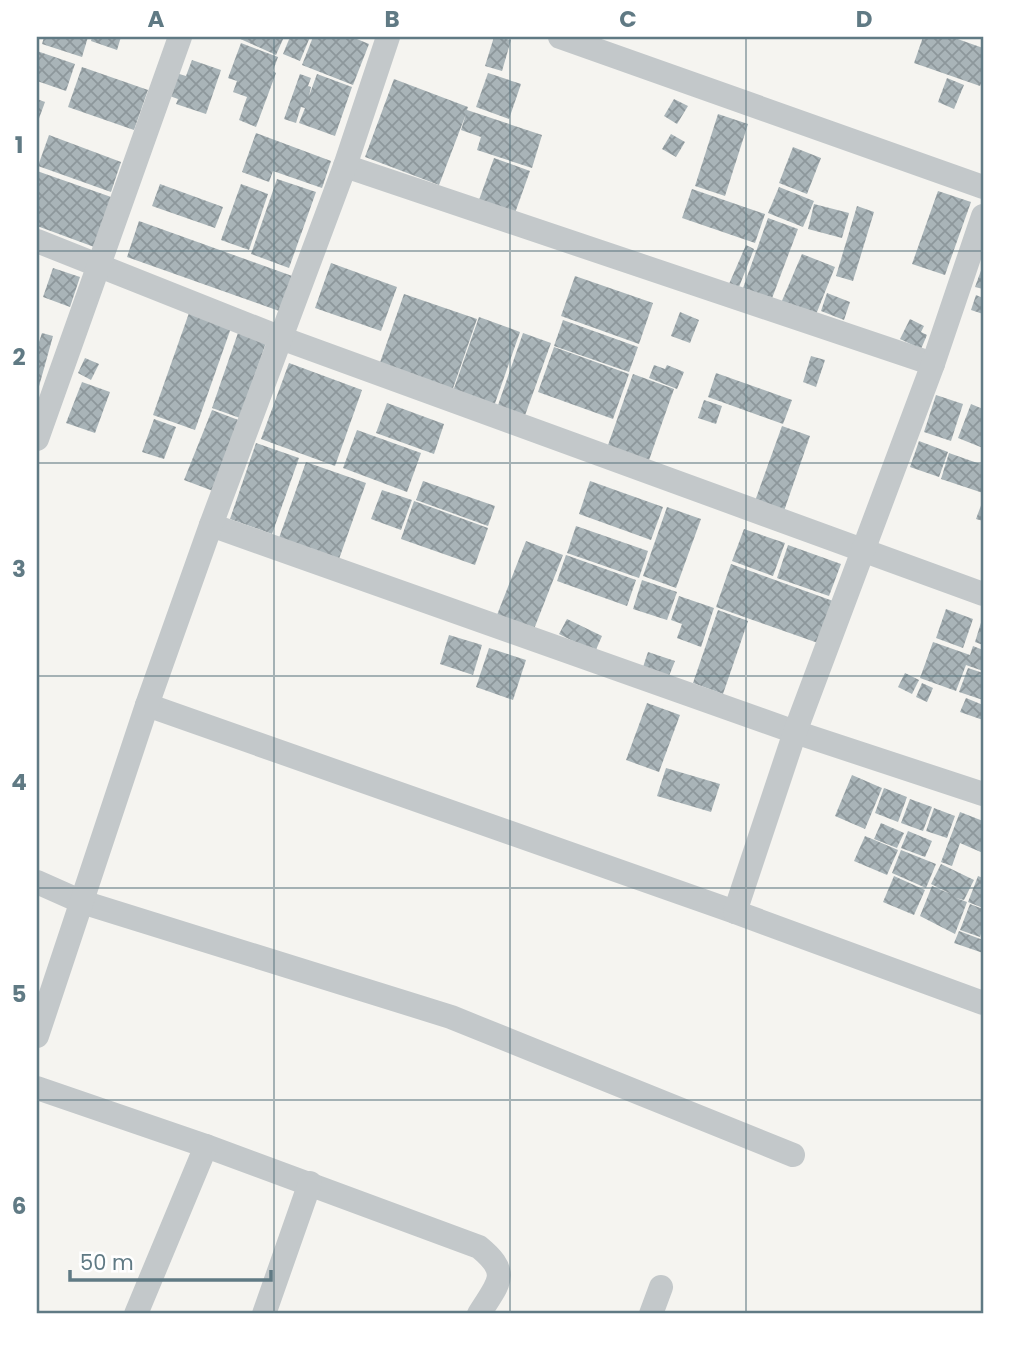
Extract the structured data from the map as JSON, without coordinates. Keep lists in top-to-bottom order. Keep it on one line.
{"scale_bar":"50 m","grid":{"columns":["A","B","C","D"],"rows":["1","2","3","4","5","6"]}}
